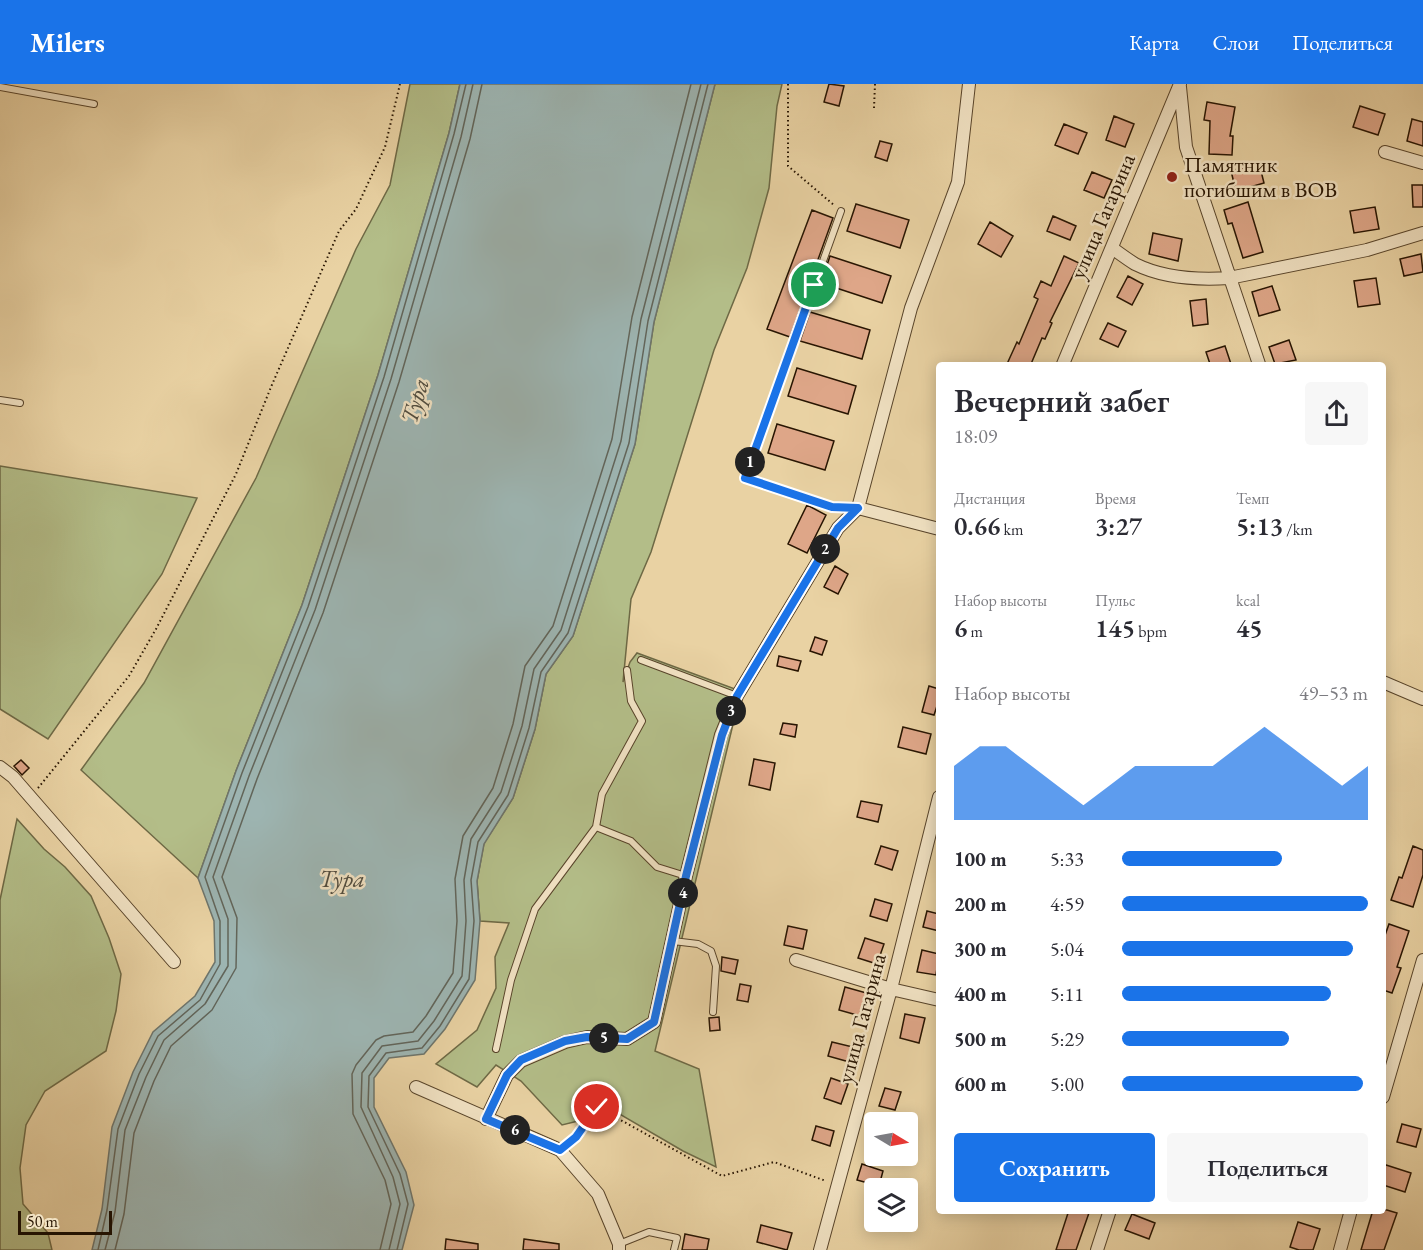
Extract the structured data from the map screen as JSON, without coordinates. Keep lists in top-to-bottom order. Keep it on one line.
{"streets":{"street":["улица Гагарина"]},"water":["Тура"],"places":["Памятник погибшим в ВОВ"],"scale_bar":"50 m","north":"right","page":{"header":"Milers","nav":["Карта","Слои","Поделиться"],"heading":["Вечерний забег","18:09"],"pins":["1","2","3","4","5","6"],"stats":[["Дистанция","0.66 km"],["Время","3:27"],["Темп","5:13 /km"],["Набор высоты","6 m"],["Пульс","145 bpm"],["kcal","45"]],"chart":["Набор высоты","49–53 m"],"list":[{"name":"100 m","note":"5:33"},{"name":"200 m","note":"4:59"},{"name":"300 m","note":"5:04"},{"name":"400 m","note":"5:11"},{"name":"500 m","note":"5:29"},{"name":"600 m","note":"5:00"}],"buttons":["Сохранить","Поделиться"],"scale":"50 m"}}
